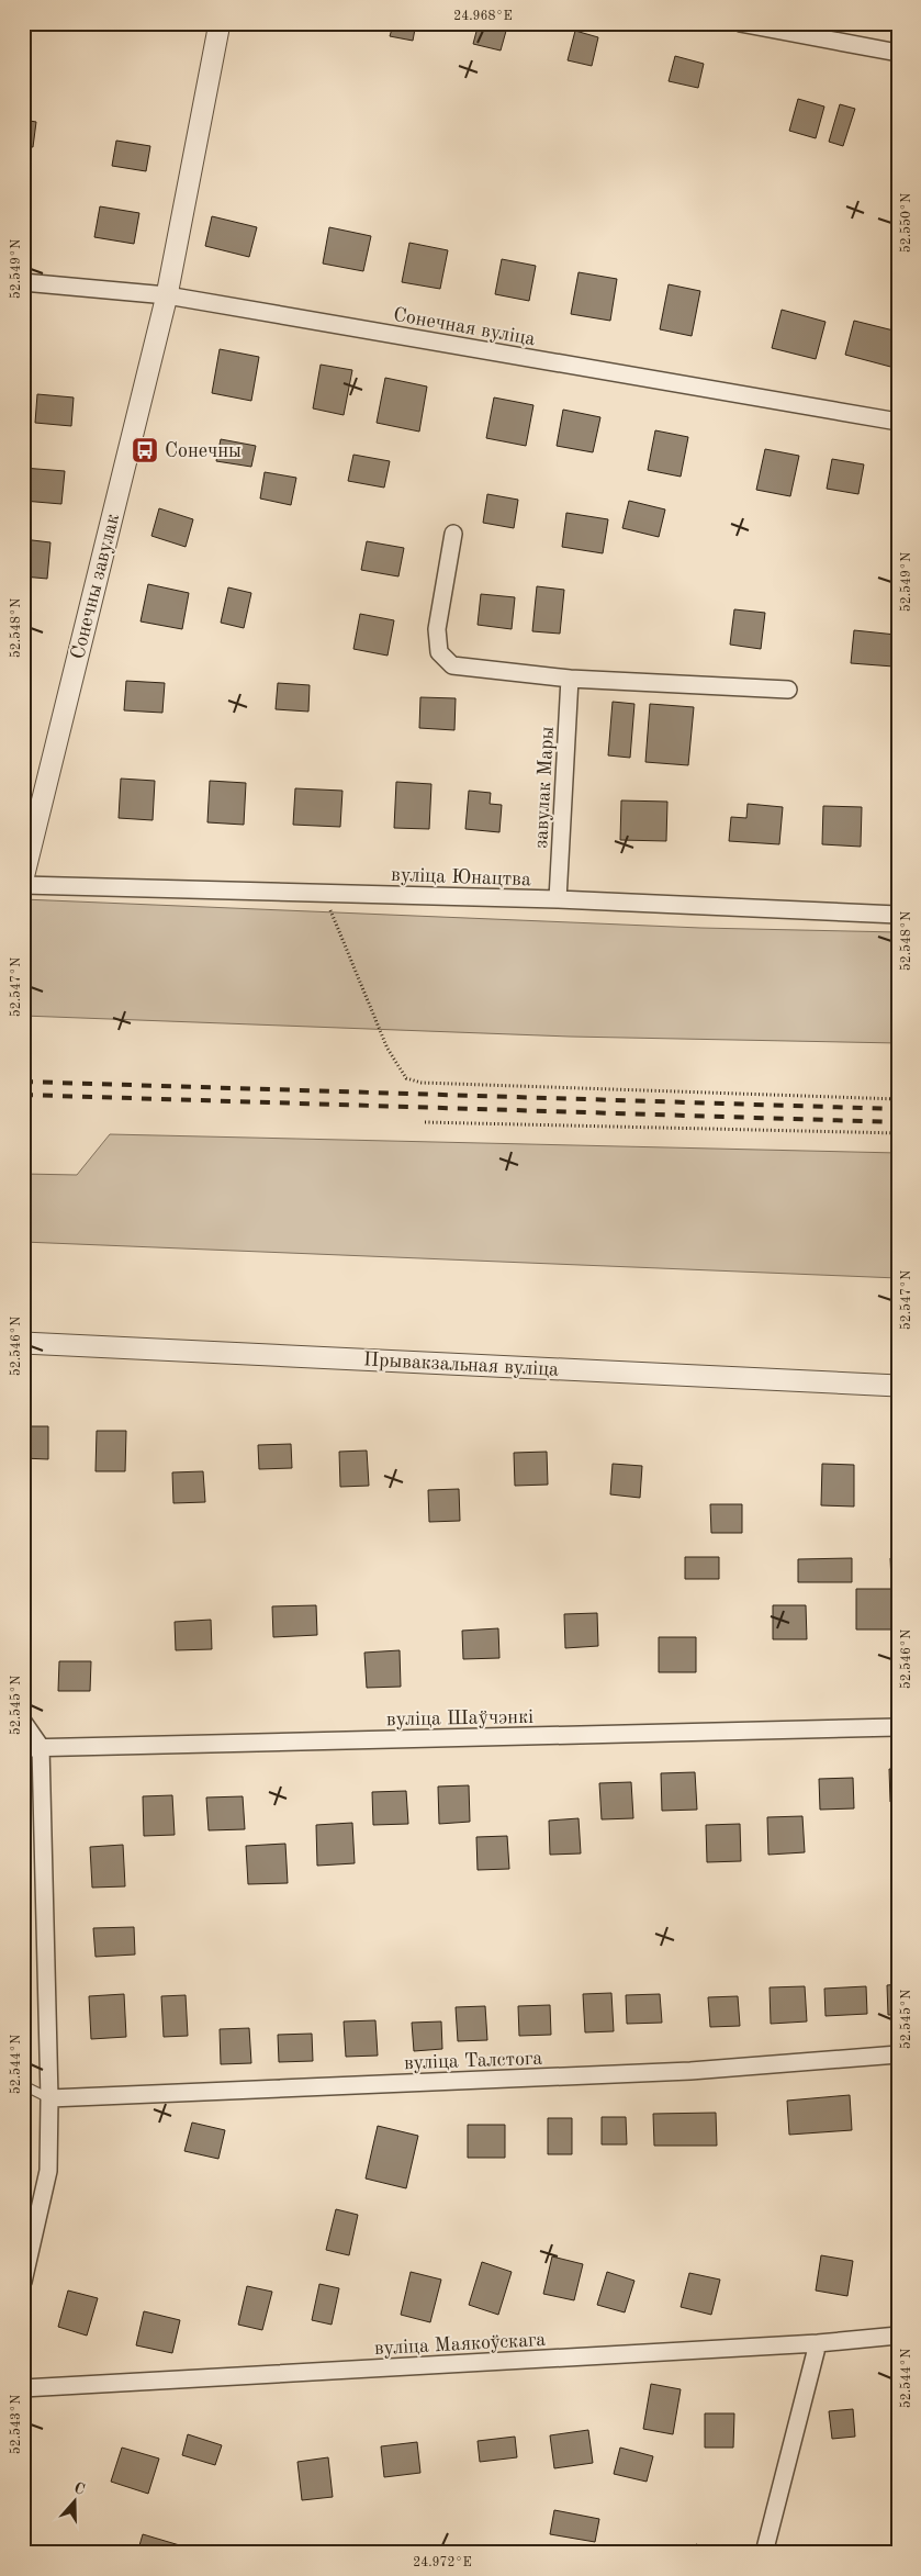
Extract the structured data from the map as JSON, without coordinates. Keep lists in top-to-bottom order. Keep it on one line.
{"streets":{"street":["Сонечная вуліца","Сонечны завулак","завулак Мары","вуліца Юнацтва","Прывакзальная вуліца","вуліца Шаўчэнкі","вуліца Талстога","вуліца Маякоўскага"]},"crossings":[["Сонечная вуліца","Сонечны завулак"],["завулак Мары","вуліца Юнацтва"]],"places":{"bus stop":["Сонечны"]},"north":"top","coordinates":["24.968°E","52.550°N","52.549°N","52.548°N","52.547°N","52.546°N","52.545°N","52.544°N","52.543°N","24.972°E"]}
